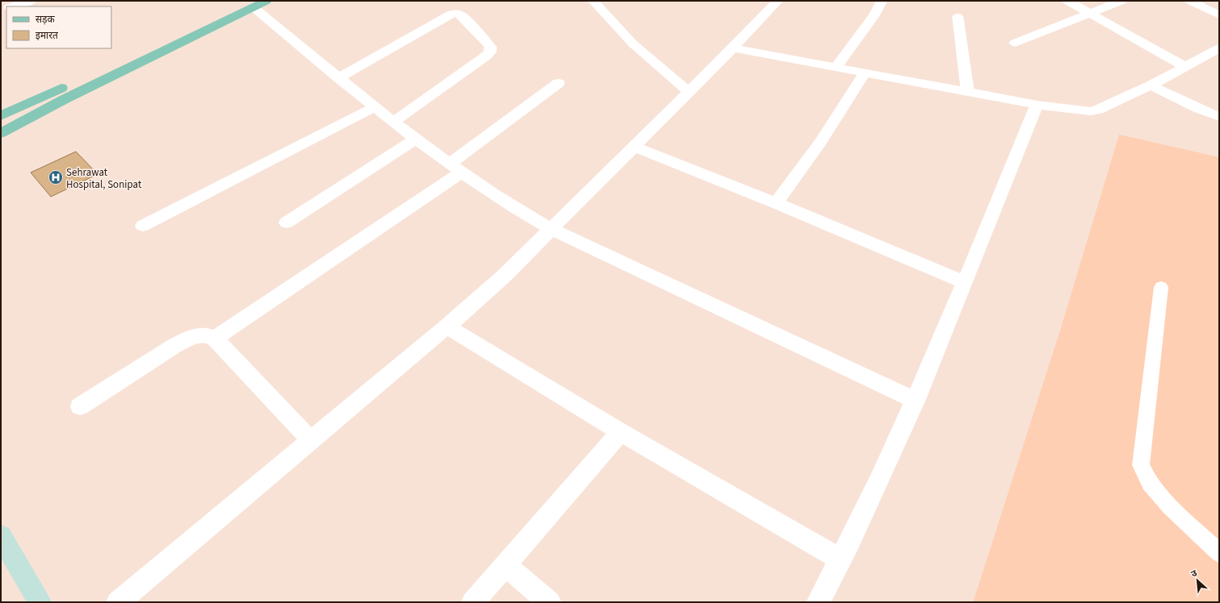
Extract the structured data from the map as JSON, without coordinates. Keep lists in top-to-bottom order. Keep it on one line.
{"places":{"hospital":["Sehrawat Hospital, Sonipat"]},"legend":["सड़क","इमारत"],"north":"top left"}
